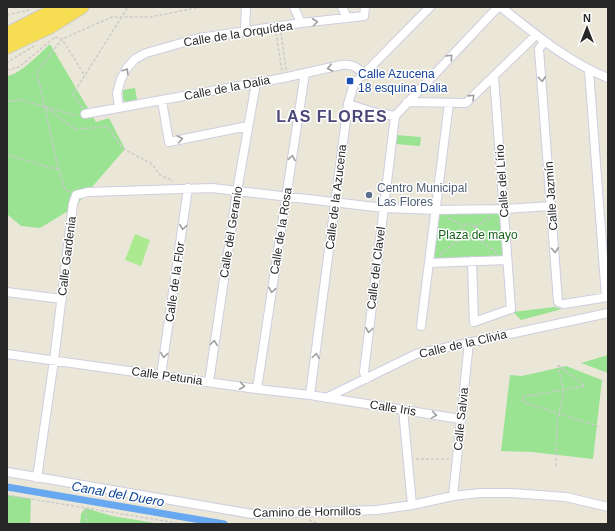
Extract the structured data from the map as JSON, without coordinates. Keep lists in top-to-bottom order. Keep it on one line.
{"streets":{"street":["Calle de la Orquídea","Calle de la Dalia","Calle del Lírio","Calle Jazmín","Calle de la Azucena","Calle de la Rosa","Calle del Geranio","Calle Gardenia","Calle del Clavel","Calle de la Flor","Calle de la Clivia","Calle Petunia","Calle Iris","Calle Salvia","Camino de Hornillos"]},"crossings":[["Calle de la Orquídea","Calle de la Dalia"],["Calle de la Dalia","Calle de la Azucena"],["Calle de la Dalia","Calle de la Rosa"],["Calle de la Dalia","Calle del Geranio"],["Calle de la Azucena","Calle Petunia"],["Calle de la Rosa","Calle Petunia"],["Calle del Geranio","Calle Petunia"],["Calle Gardenia","Calle Petunia"],["Calle Gardenia","Camino de Hornillos"],["Calle del Clavel","Calle de la Clivia"],["Calle de la Flor","Calle Petunia"],["Calle de la Clivia","Calle Petunia"],["Calle de la Clivia","Calle Iris"],["Calle de la Clivia","Calle Salvia"],["Calle Petunia","Calle Iris"],["Calle Iris","Calle Salvia"],["Calle Salvia","Camino de Hornillos"]],"one_way":["Calle de la Orquídea","Calle de la Azucena","Calle del Geranio","Calle de la Flor","Calle Iris"],"districts":["LAS FLORES"],"water":["Canal del Duero"],"parks":["Plaza de mayo"],"places":{"transit":["Calle Azucena 18 esquina Dalia"],"other":["Centro Municipal Las Flores"]},"north":"top"}
